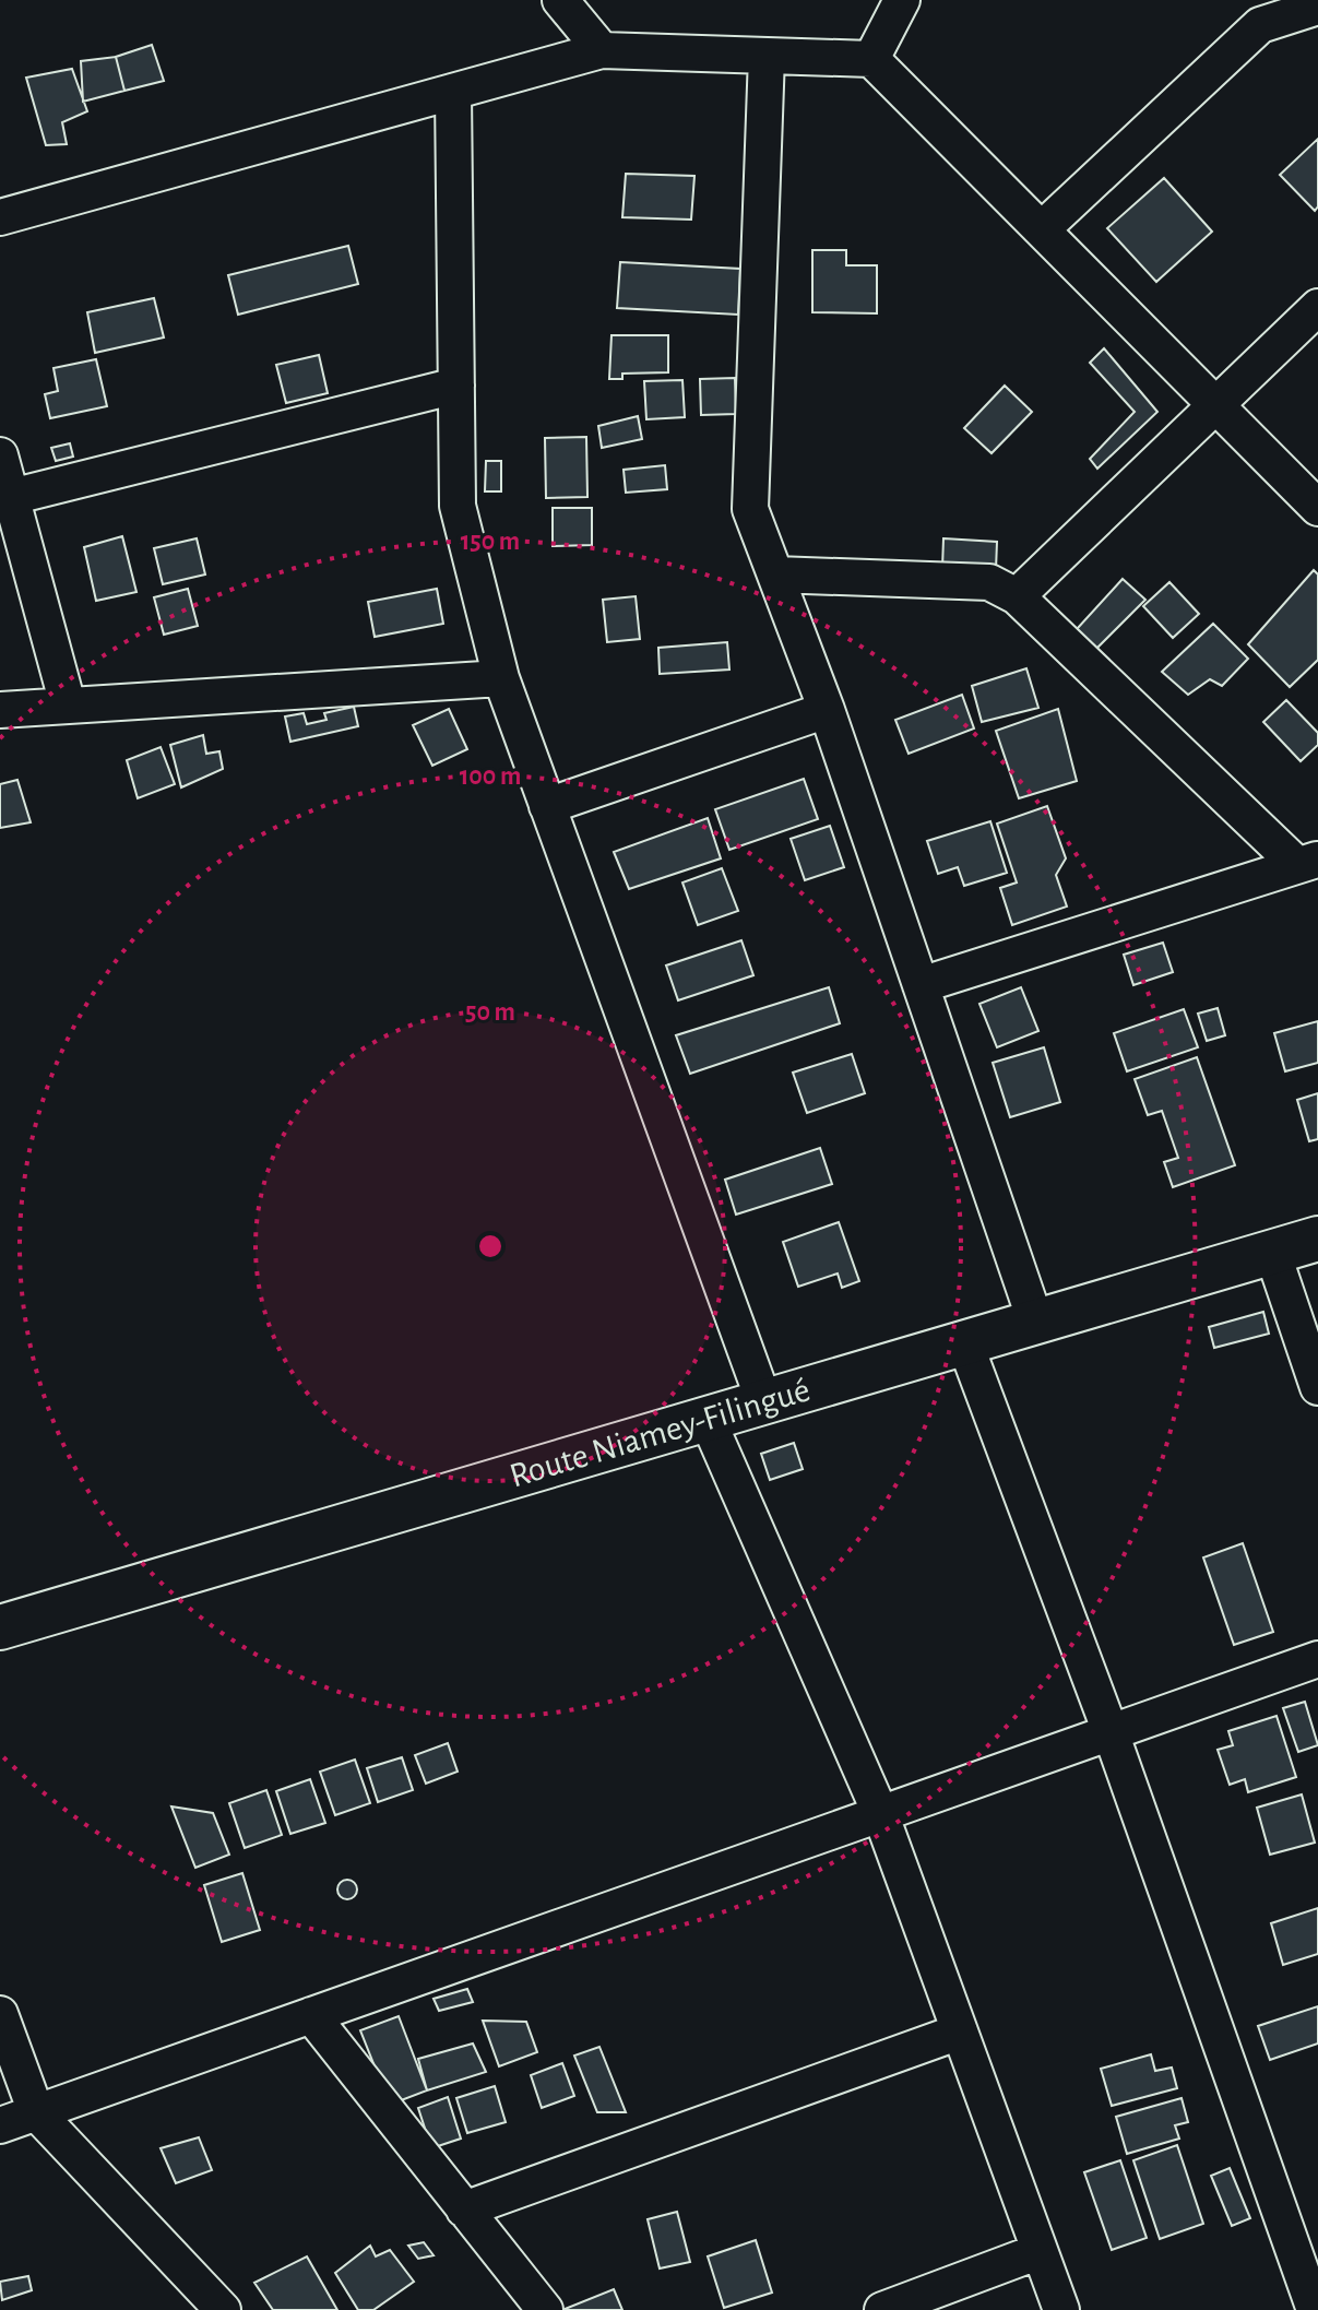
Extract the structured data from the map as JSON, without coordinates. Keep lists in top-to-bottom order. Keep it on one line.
{"streets":{"main road":["Route Niamey-Filingué"]},"rings":["150 m","100 m","50 m"]}
